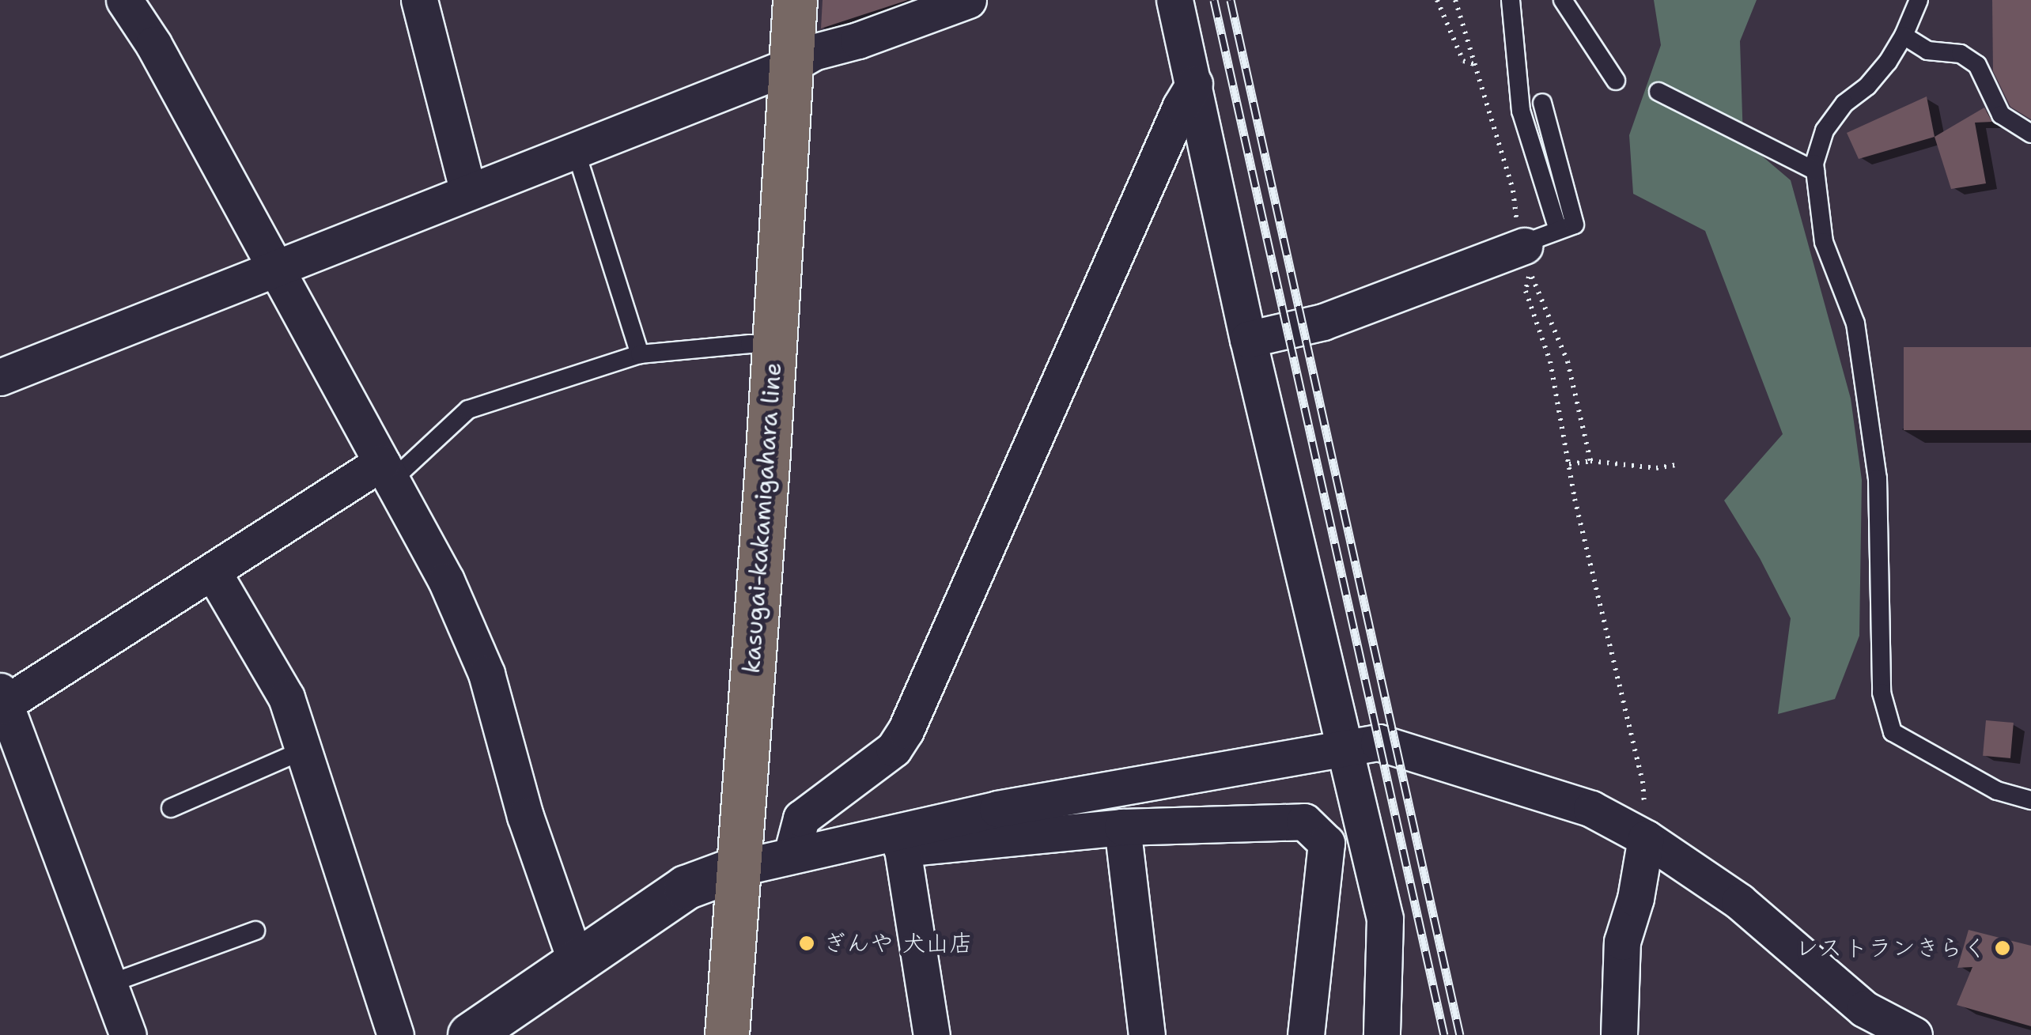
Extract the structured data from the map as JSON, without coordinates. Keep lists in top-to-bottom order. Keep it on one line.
{"streets":{"main road":["kasugai-kakamigahara line"]},"places":["ぎんや 犬山店","レストランきらく"]}
